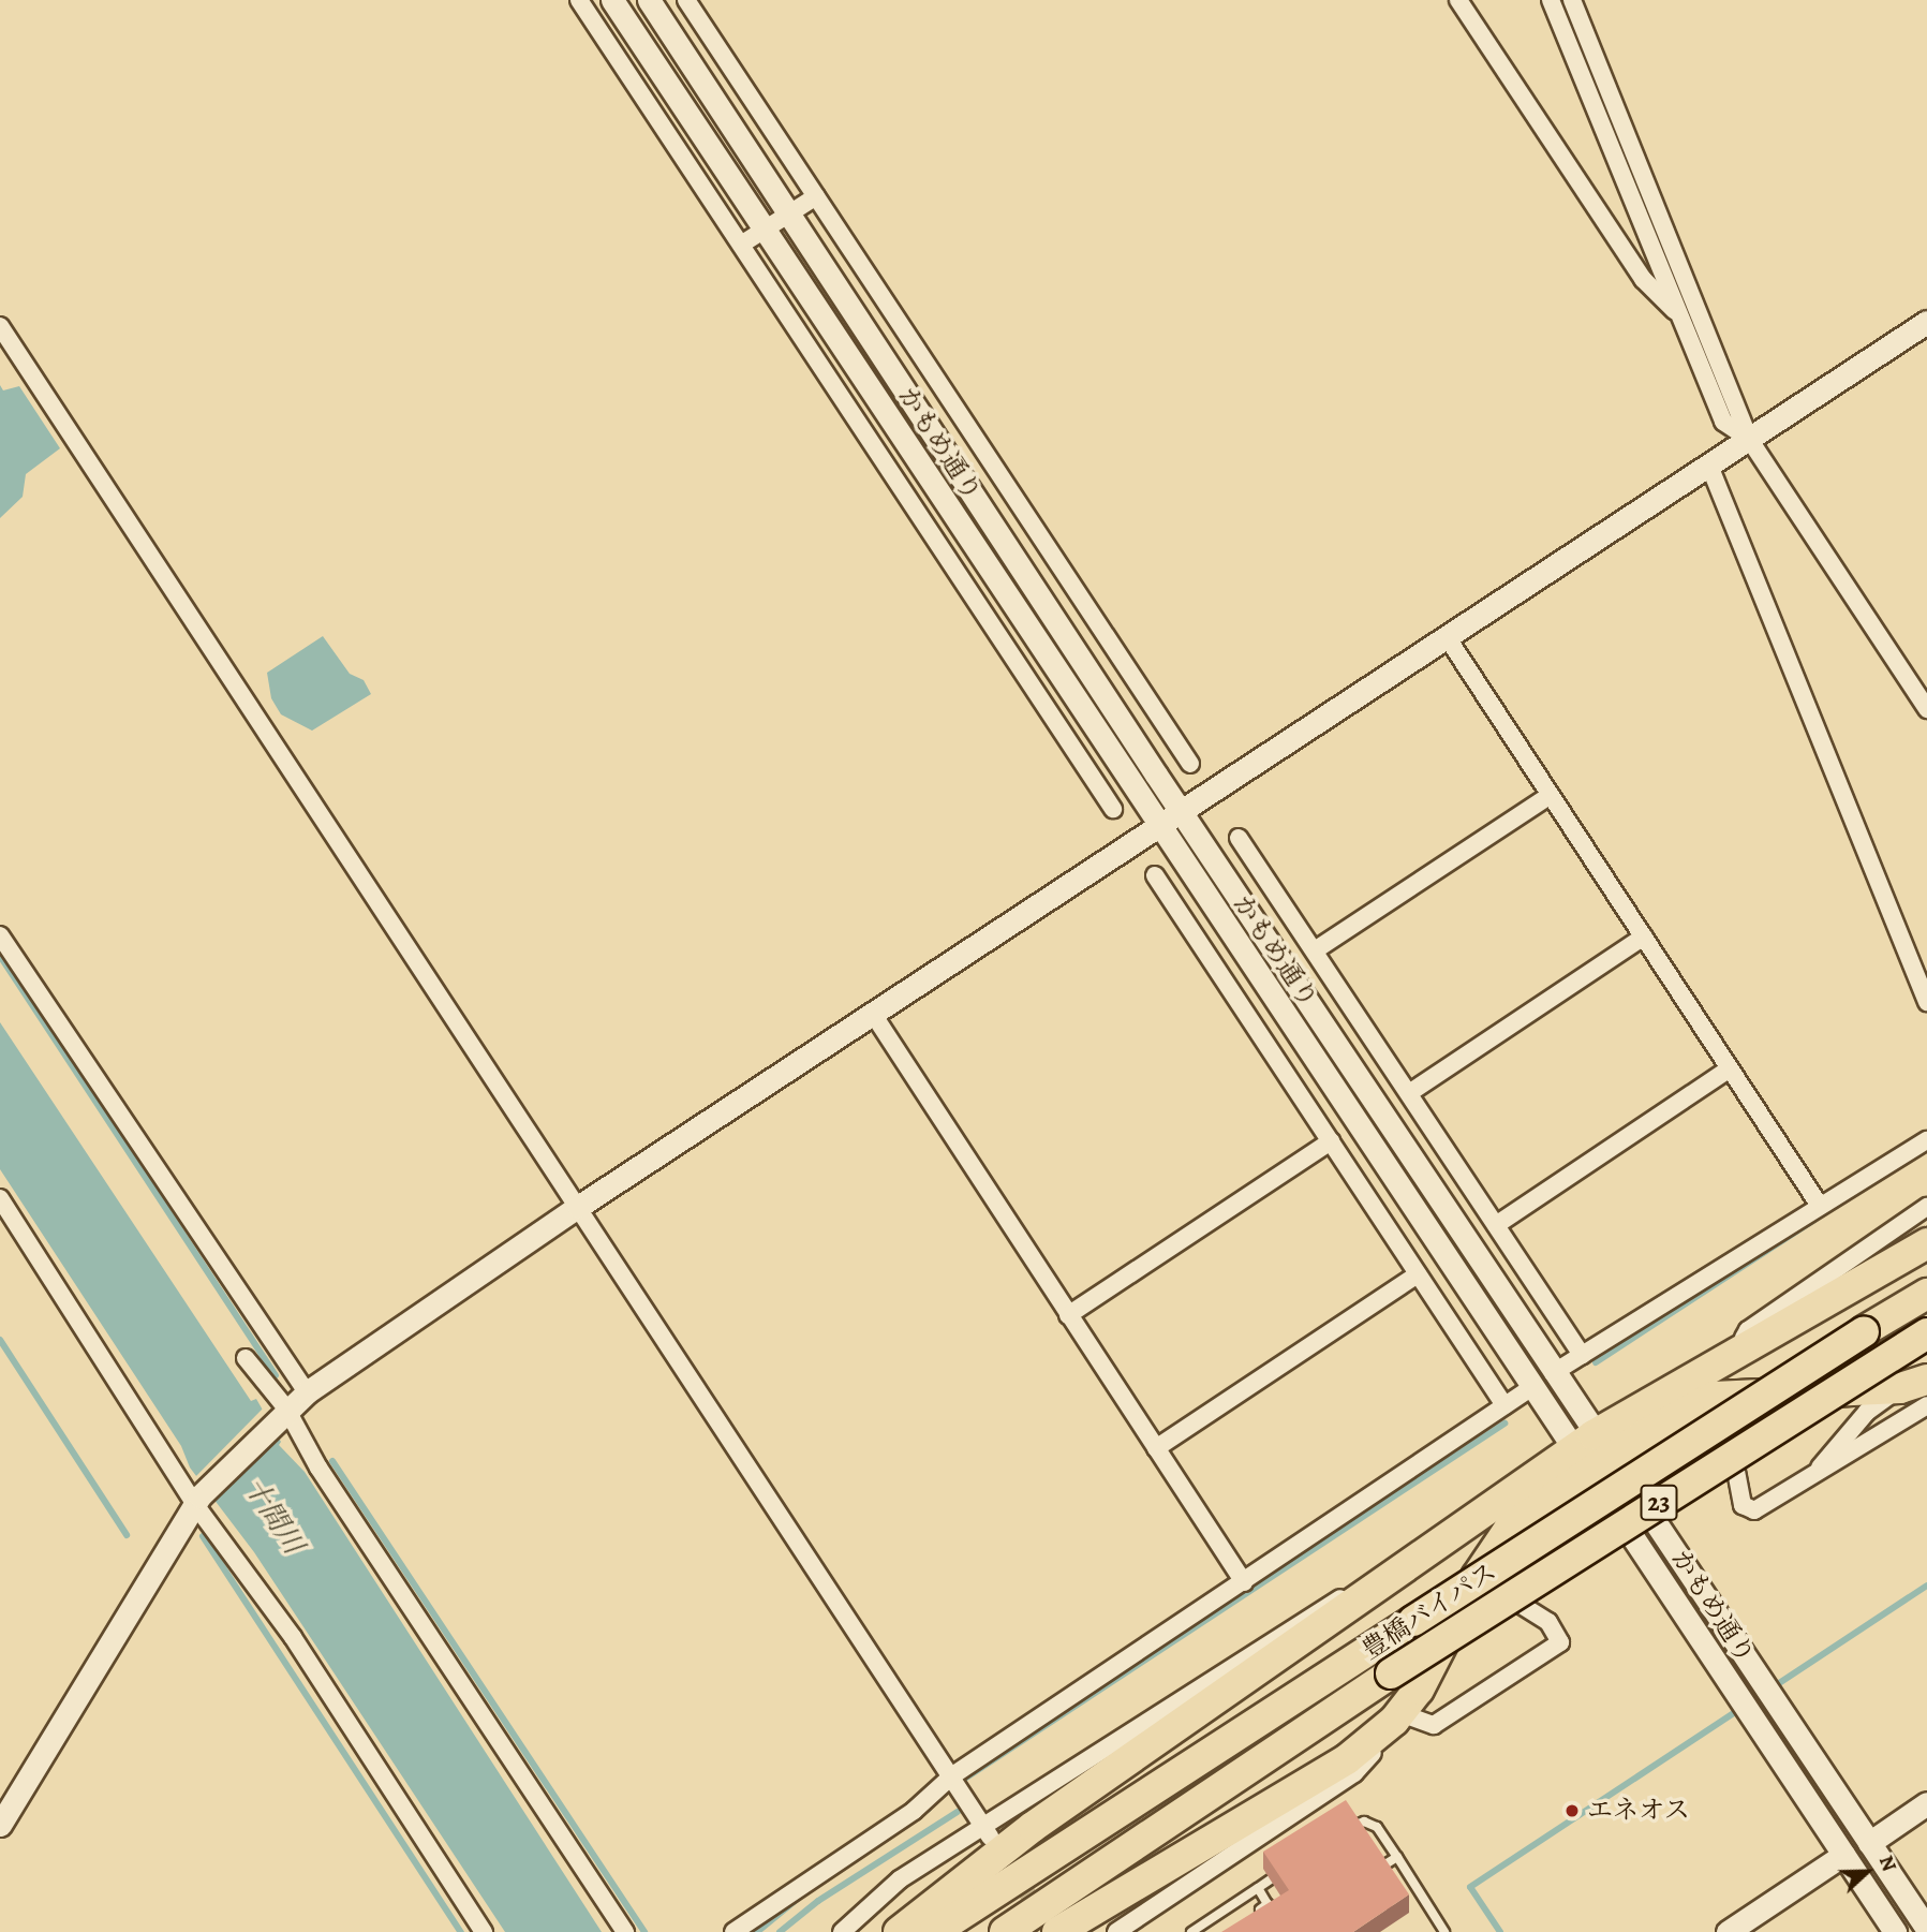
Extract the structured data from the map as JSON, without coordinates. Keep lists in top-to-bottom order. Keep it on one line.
{"streets":{"highway":["23","豊橋バイパス"],"street":["かもめ通り"]},"crossings":[["かもめ通り","23"]],"water":["十間川"],"places":["エネオス"],"north":"right"}
